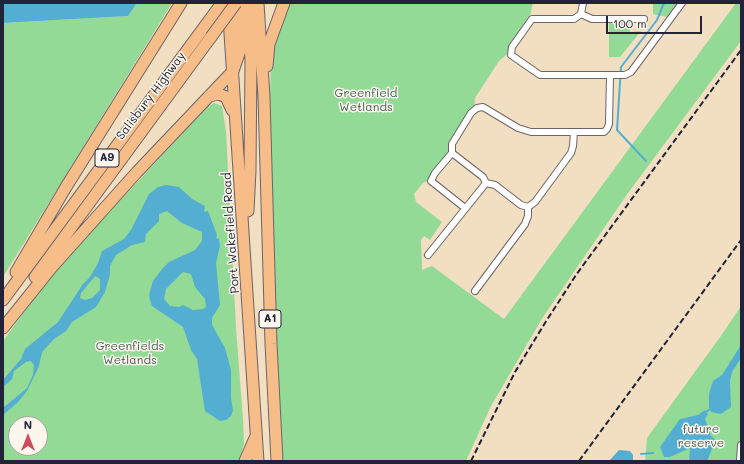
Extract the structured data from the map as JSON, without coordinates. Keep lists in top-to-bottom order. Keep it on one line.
{"streets":{"highway":["Salisbury Highway","A9","Port Wakefield Road","A1"]},"parks":["Greenfield Wetlands","Greenfields Wetlands","future reserve"],"scale_bar":"100 m","north":"top"}
